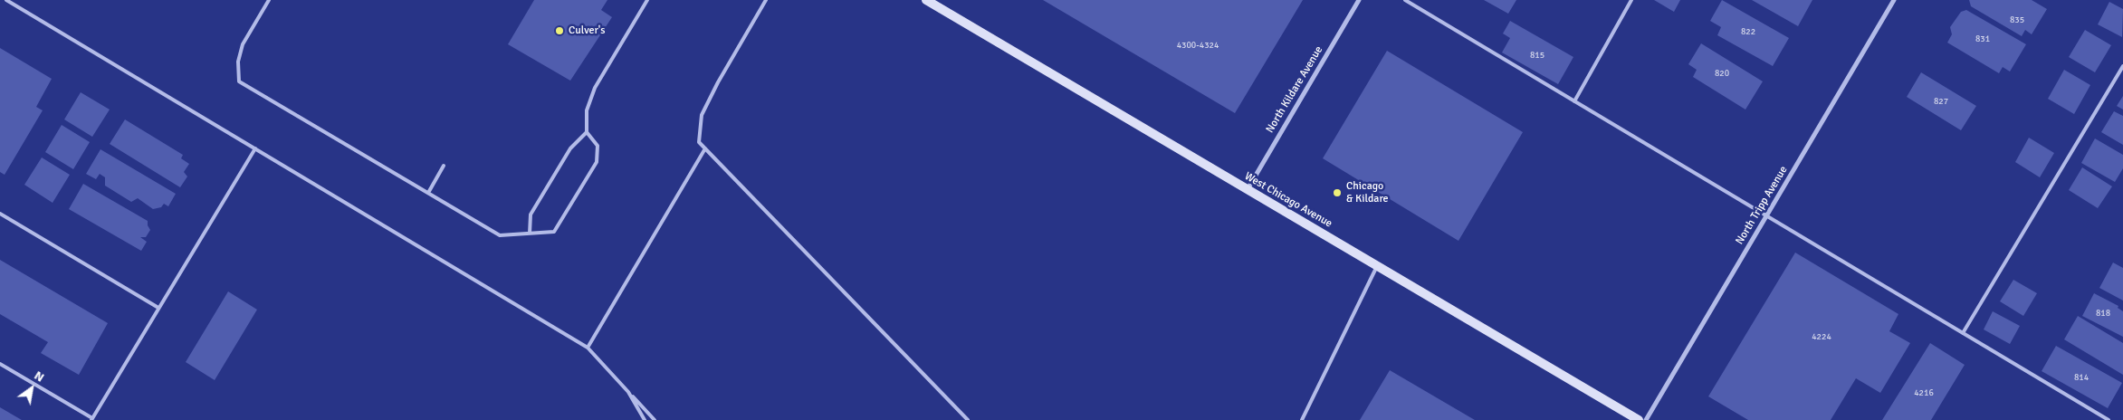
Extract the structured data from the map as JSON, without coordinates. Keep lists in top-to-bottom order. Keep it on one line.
{"streets":{"main road":["West Chicago Avenue"],"street":["North Kildare Avenue","North Tripp Avenue"]},"crossings":[["North Kildare Avenue","West Chicago Avenue"]],"places":["Culver's","Chicago & Kildare"],"house_numbers":["835","822","831","4300-4324","815","820","827","818","4224","814","4216"],"north":"top right"}
